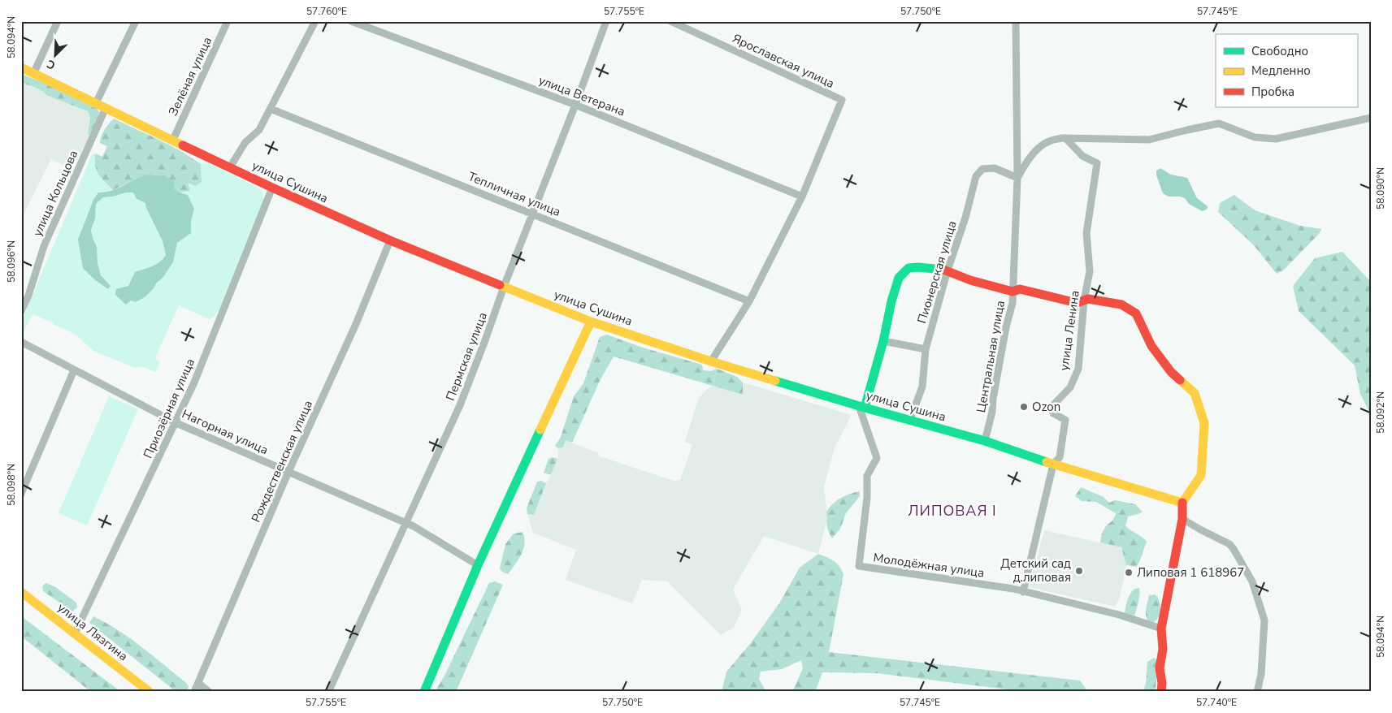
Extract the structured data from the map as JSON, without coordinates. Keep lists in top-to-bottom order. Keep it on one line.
{"streets":{"street":["Ярославская улица","Зелёная улица","улица Ветерана","улица Сушина","улица Кольцова","Тепличная улица","Пионерская улица","улица Ленина","Пермская улица","Центральная улица","Приозёрная улица","Нагорная улица","Рождественская улица","Молодёжная улица","улица Лязгина"]},"crossings":[["Ярославская улица","улица Ветерана"],["Зелёная улица","улица Сушина"],["улица Ветерана","Пермская улица"],["улица Сушина","улица Кольцова"],["улица Сушина","Пионерская улица"],["улица Сушина","улица Ленина"],["улица Сушина","Пермская улица"],["улица Сушина","Центральная улица"],["улица Сушина","Приозёрная улица"],["улица Сушина","Рождественская улица"],["улица Сушина","Молодёжная улица"],["Тепличная улица","Пермская улица"],["Пионерская улица","Центральная улица"],["улица Ленина","Центральная улица"],["улица Ленина","Молодёжная улица"],["Пермская улица","Нагорная улица"],["Приозёрная улица","Нагорная улица"],["Приозёрная улица","улица Лязгина"],["Нагорная улица","Рождественская улица"]],"districts":["ЛИПОВАЯ I"],"places":["Ozon","Детский сад д.липовая","Липовая 1 618967"],"legend":["Свободно","Медленно","Пробка"],"north":"bottom left","coordinates":["57.760°E","57.755°E","57.750°E","57.745°E","58.094°N","58.090°N","58.096°N","58.092°N","58.098°N","57.740°E"]}
